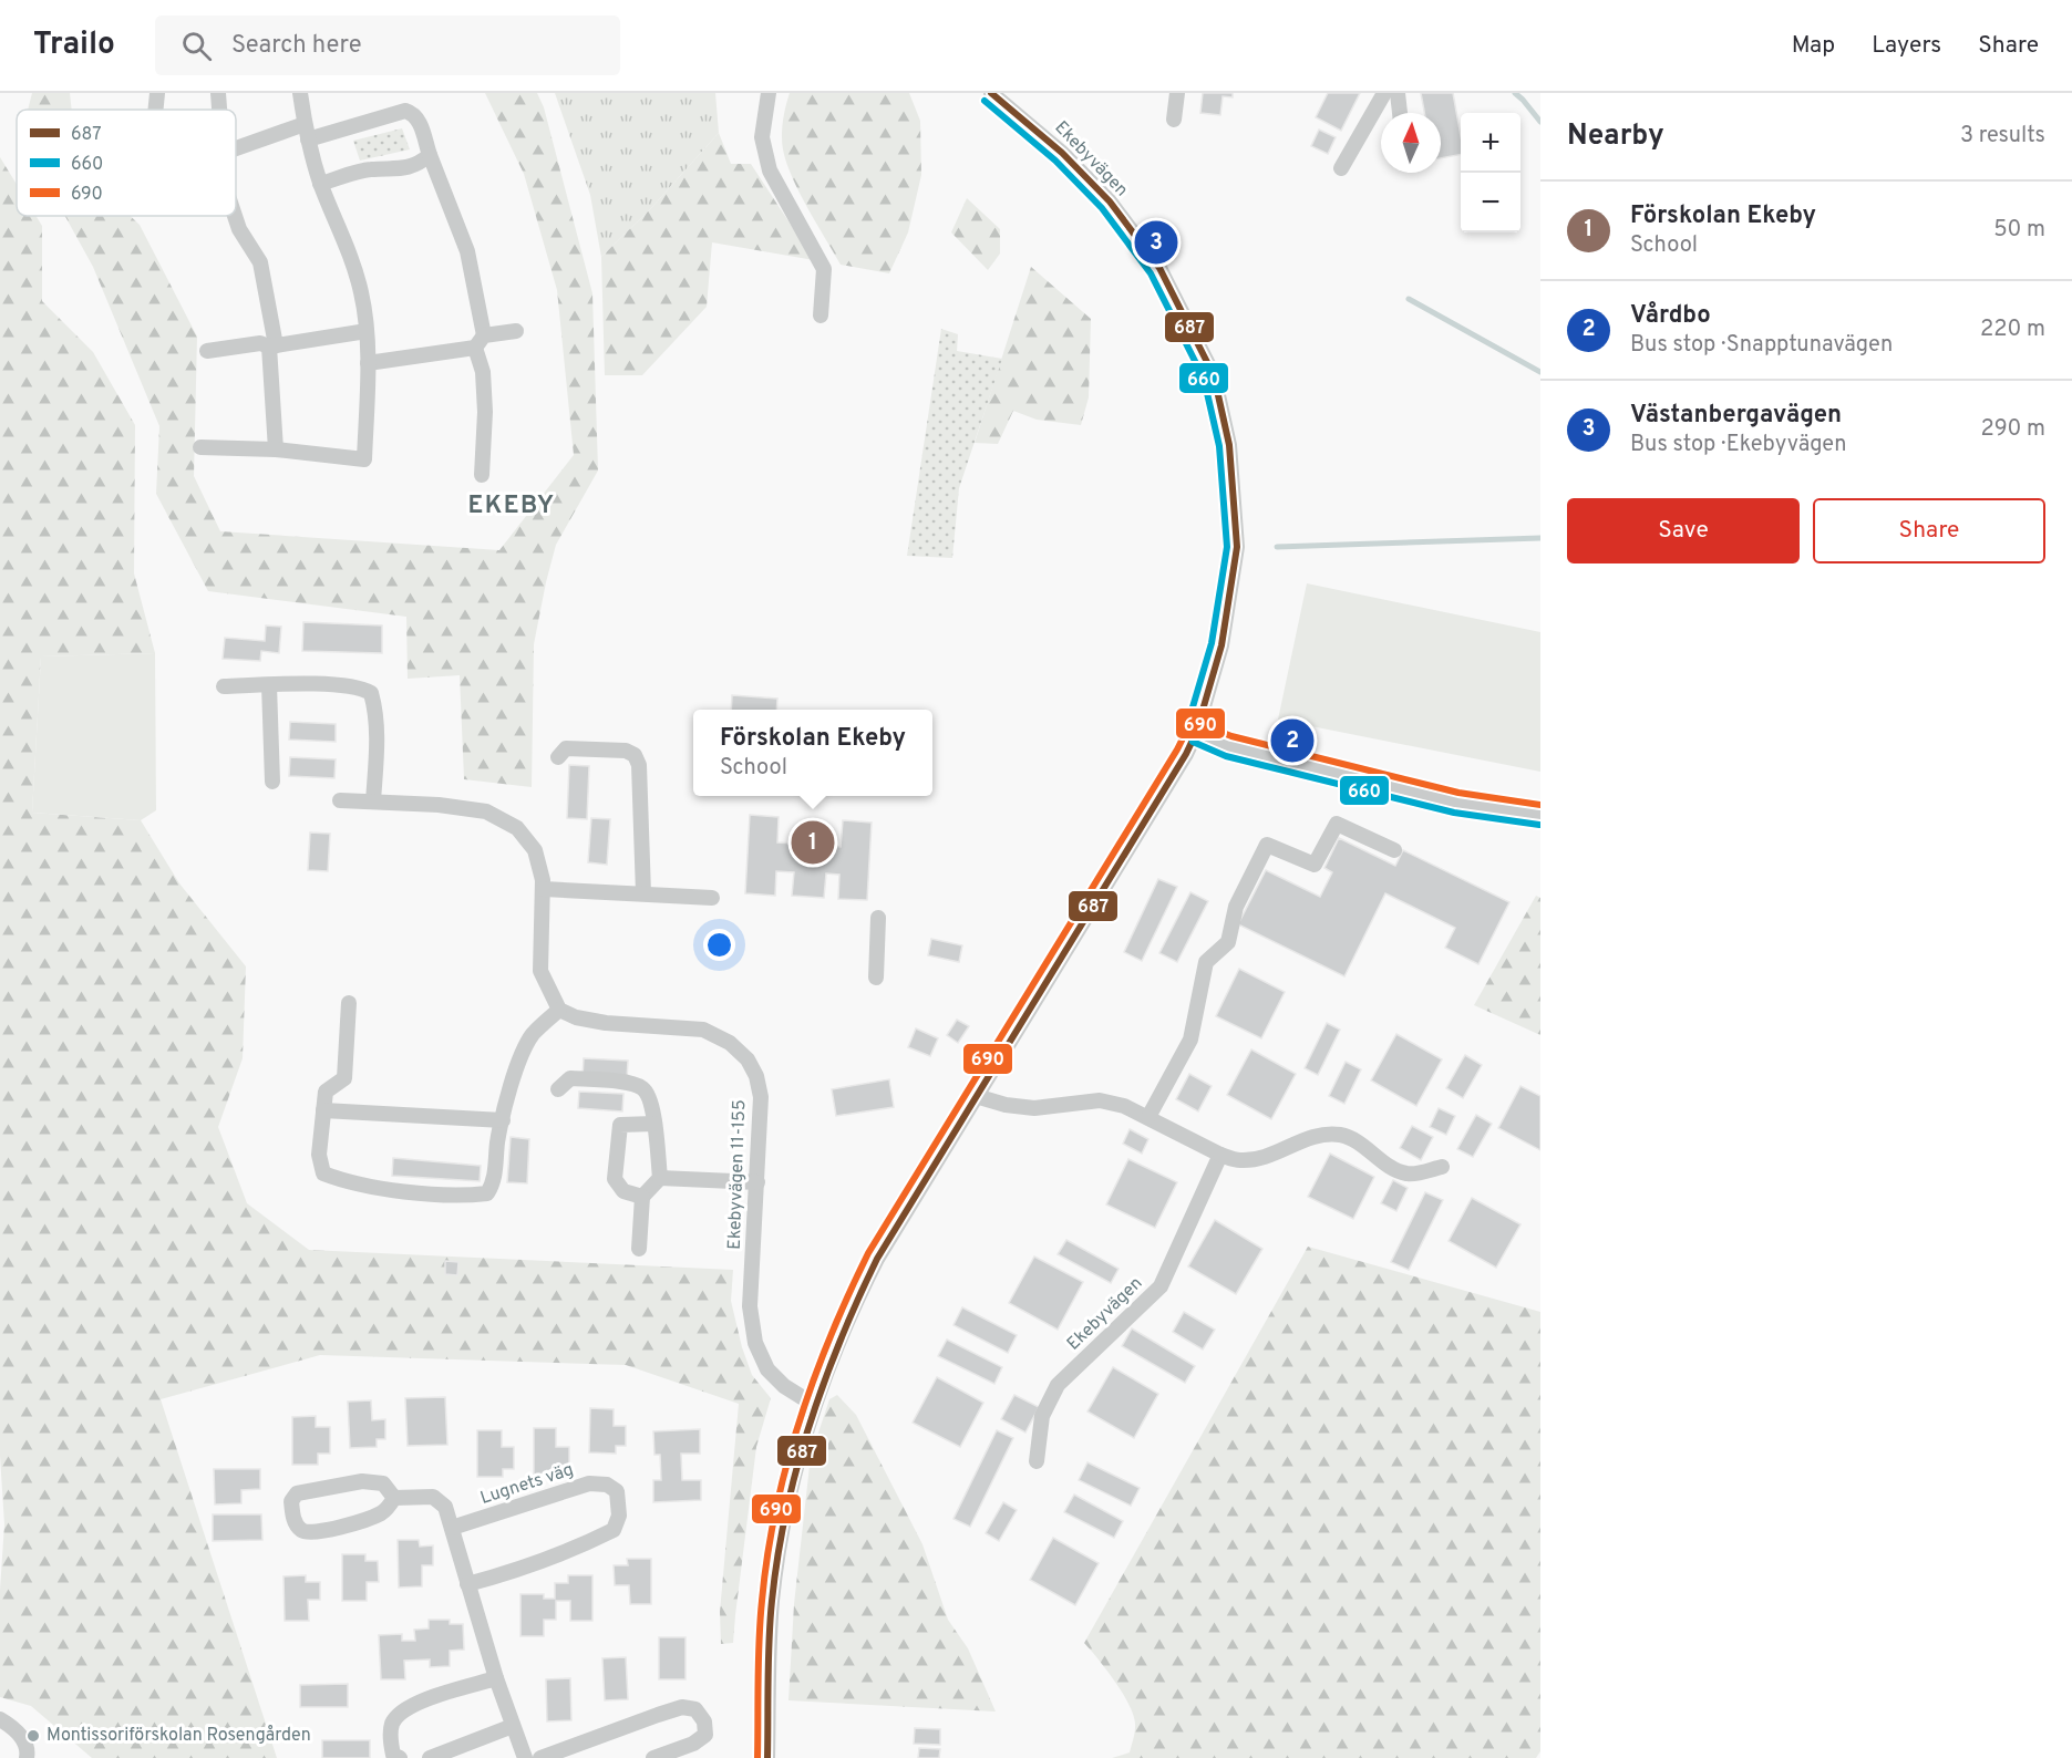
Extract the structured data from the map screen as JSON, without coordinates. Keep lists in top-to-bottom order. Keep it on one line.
{"streets":{"street":["Ekebyvägen","Ekebyvägen 11-155","Lugnets väg"]},"crossings":[["Ekebyvägen","Ekebyvägen 11-155"]],"districts":["EKEBY"],"places":["Montissoriförskolan Rosengården"],"lines":["transit line 687","transit line 660","transit line 690"],"legend":["687","660","690"],"north":"top","page":{"header":"Trailo","search":"Search here","nav":["Map","Layers","Share"],"heading":["Nearby","3 results"],"map_buttons":["+","−"],"list":[{"mark":"1","name":"Förskolan Ekeby","note":"School","value":"50 m"},{"mark":"2","name":"Vårdbo","note":"Bus stop · Snapptunavägen","value":"220 m"},{"mark":"3","name":"Västanbergavägen","note":"Bus stop · Ekebyvägen","value":"290 m"}],"pins":["3","2","1"],"buttons":["Save","Share"],"popup":["Förskolan Ekeby","School"]}}
